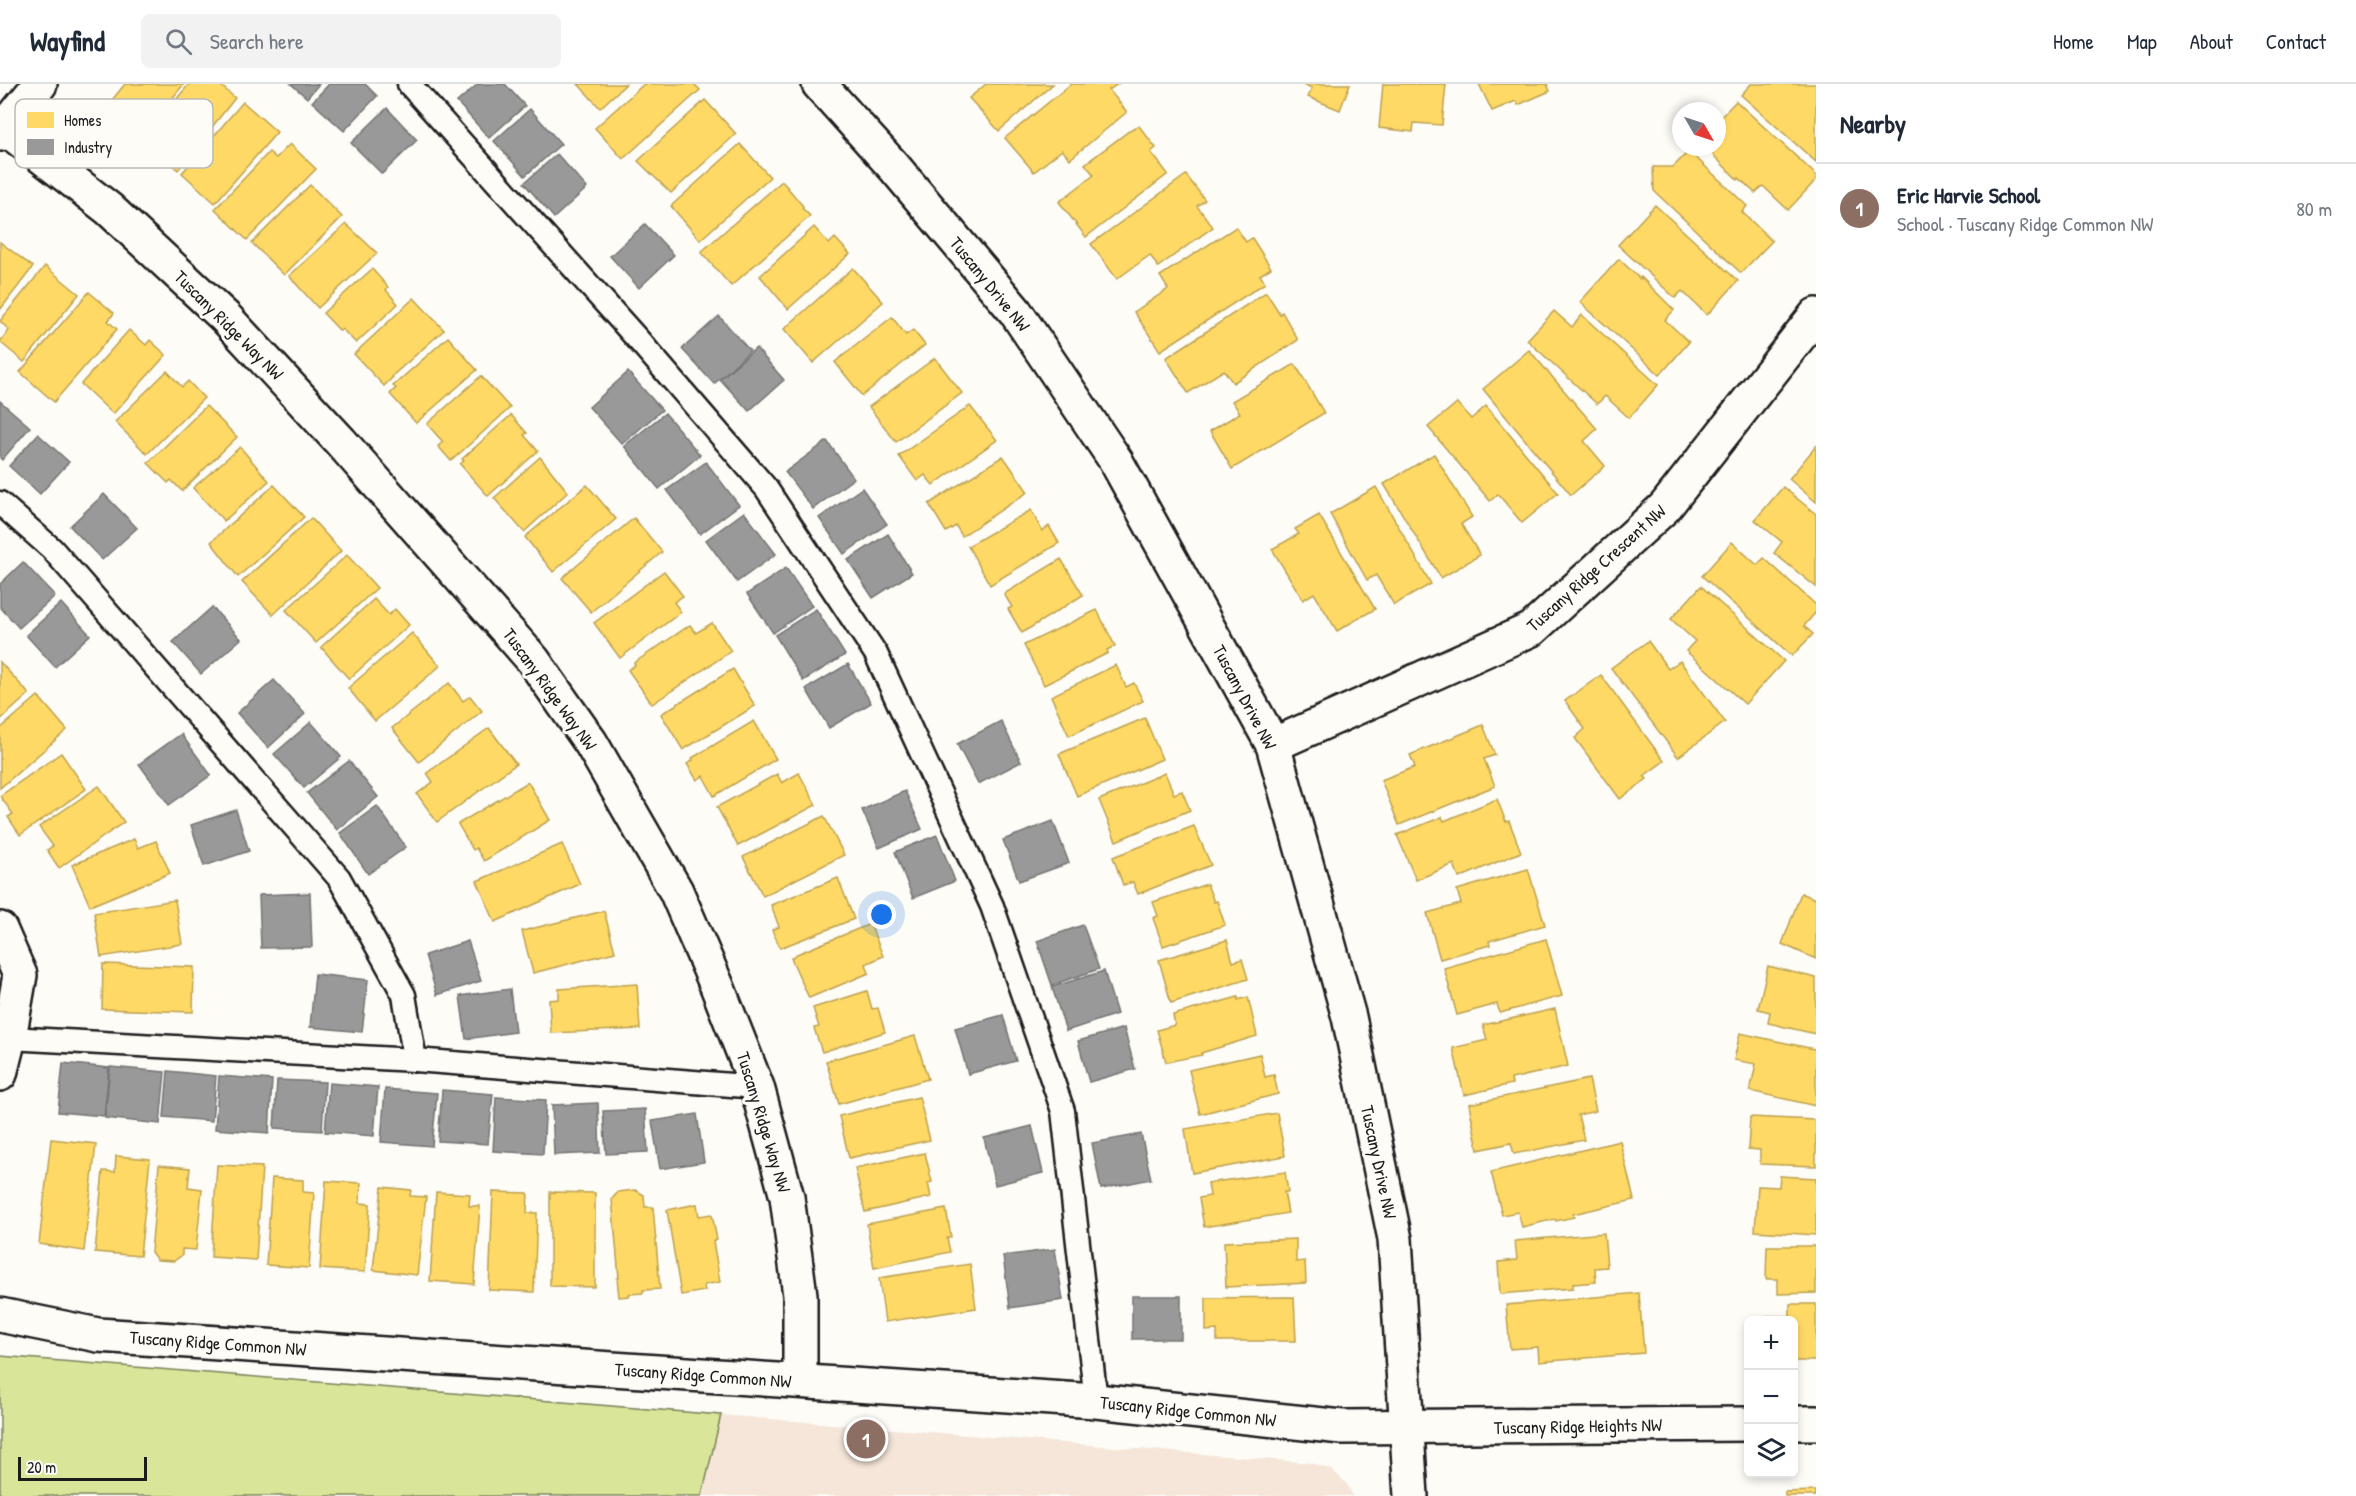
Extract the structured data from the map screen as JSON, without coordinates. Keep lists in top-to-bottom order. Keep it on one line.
{"streets":{"street":["Tuscany Drive NW","Tuscany Ridge Way NW","Tuscany Ridge Crescent NW","Tuscany Ridge Common NW","Tuscany Ridge Heights NW"]},"crossings":[["Tuscany Drive NW","Tuscany Ridge Crescent NW"],["Tuscany Drive NW","Tuscany Ridge Common NW"],["Tuscany Drive NW","Tuscany Ridge Heights NW"],["Tuscany Ridge Way NW","Tuscany Ridge Common NW"],["Tuscany Ridge Common NW","Tuscany Ridge Heights NW"]],"legend":["Homes","Industry"],"scale_bar":"20 m","north":"bottom right","page":{"header":"Wayfind","search":"Search here","nav":["Home","Map","About","Contact"],"heading":"Nearby","list":[{"mark":"1","name":"Eric Harvie School","note":"School · Tuscany Ridge Common NW","value":"80 m"}],"map_buttons":["+","−"],"pins":"1","scale":"20 m"}}
